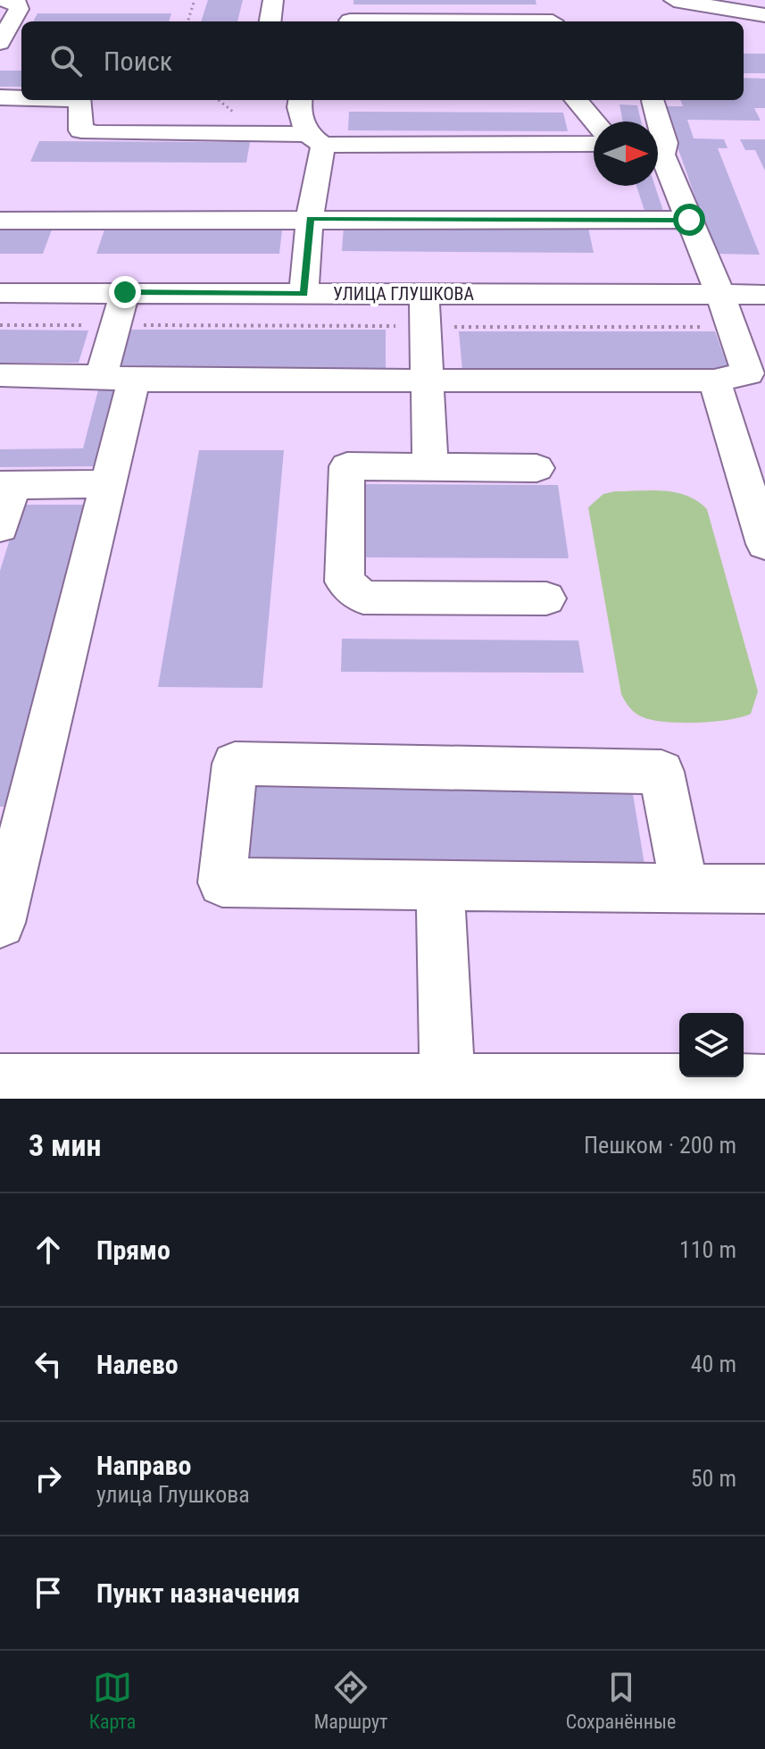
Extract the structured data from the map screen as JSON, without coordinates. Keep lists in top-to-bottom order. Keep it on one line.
{"streets":{"street":["УЛИЦА ГЛУШКОВА"]},"north":"right","page":{"search":"Поиск","heading":["3 мин","Пешком · 200 m"],"list":[["Прямо","110 m"],["Налево","40 m"],["Направо","улица Глушкова","50 m"],"Пункт назначения"],"nav":["Карта","Маршрут","Сохранённые"]}}
